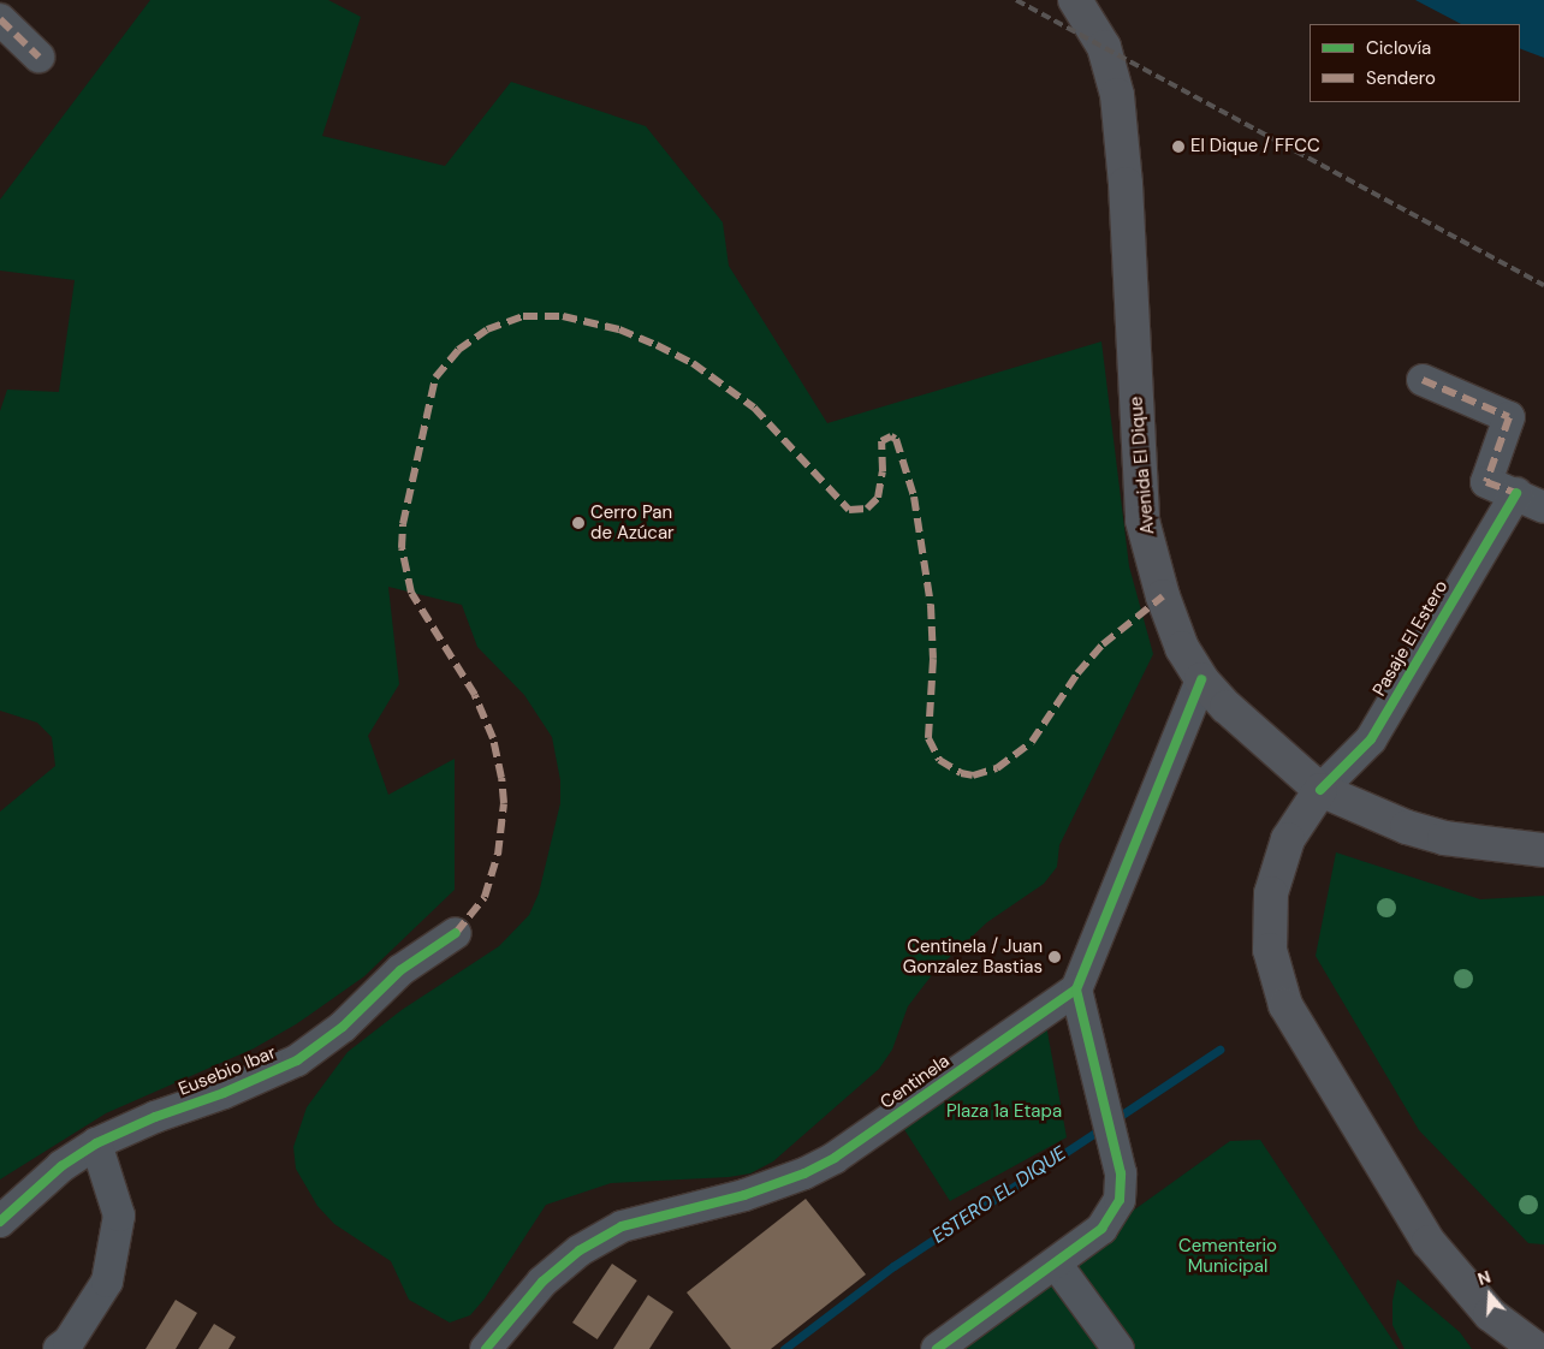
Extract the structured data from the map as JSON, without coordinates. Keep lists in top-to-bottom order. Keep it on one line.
{"streets":{"main road":["Avenida El Dique"],"street":["Pasaje El Estero","Eusebio Ibar","Centinela"]},"crossings":[["Avenida El Dique","Pasaje El Estero"]],"water":["ESTERO EL DIQUE"],"parks":["Plaza 1a Etapa","Cementerio Municipal"],"places":["El Dique / FFCC","Cerro Pan de Azúcar","Centinela / Juan Gonzalez Bastias"],"legend":["Ciclovía","Sendero"],"north":"top"}
